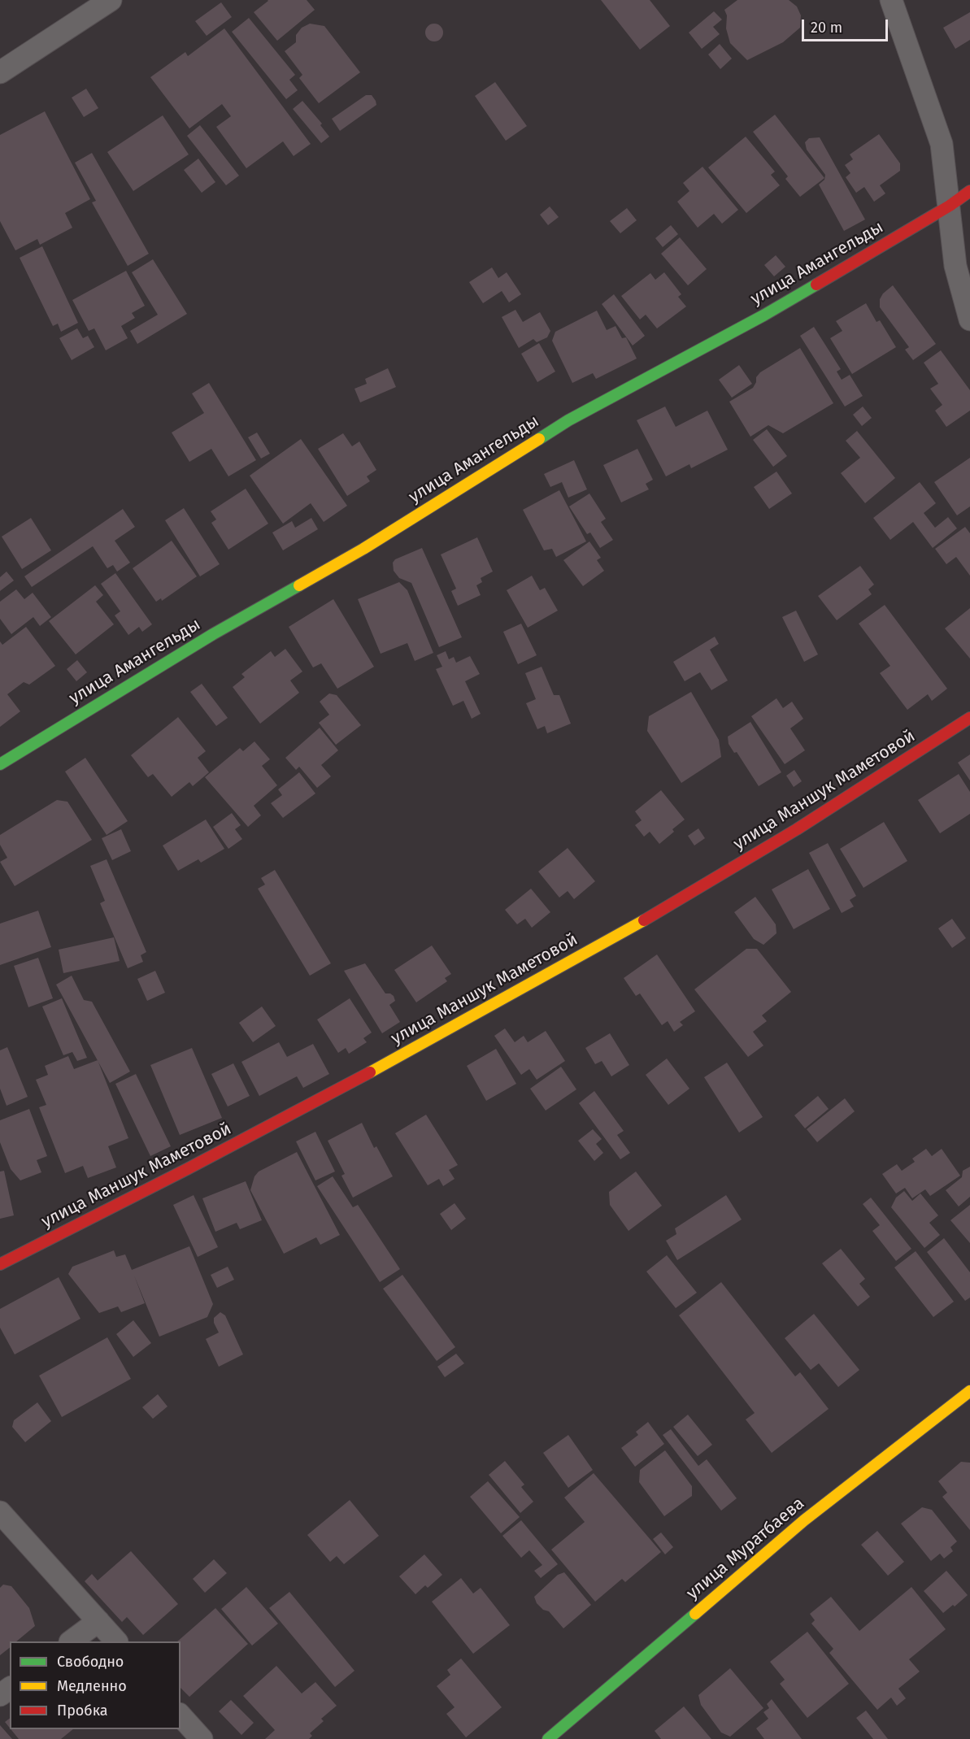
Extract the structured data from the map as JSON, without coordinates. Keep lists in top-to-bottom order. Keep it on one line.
{"streets":{"street":["улица Амангельды","улица Маншук Маметовой","улица Муратбаева"]},"legend":["Свободно","Медленно","Пробка"],"scale_bar":"20 m"}
